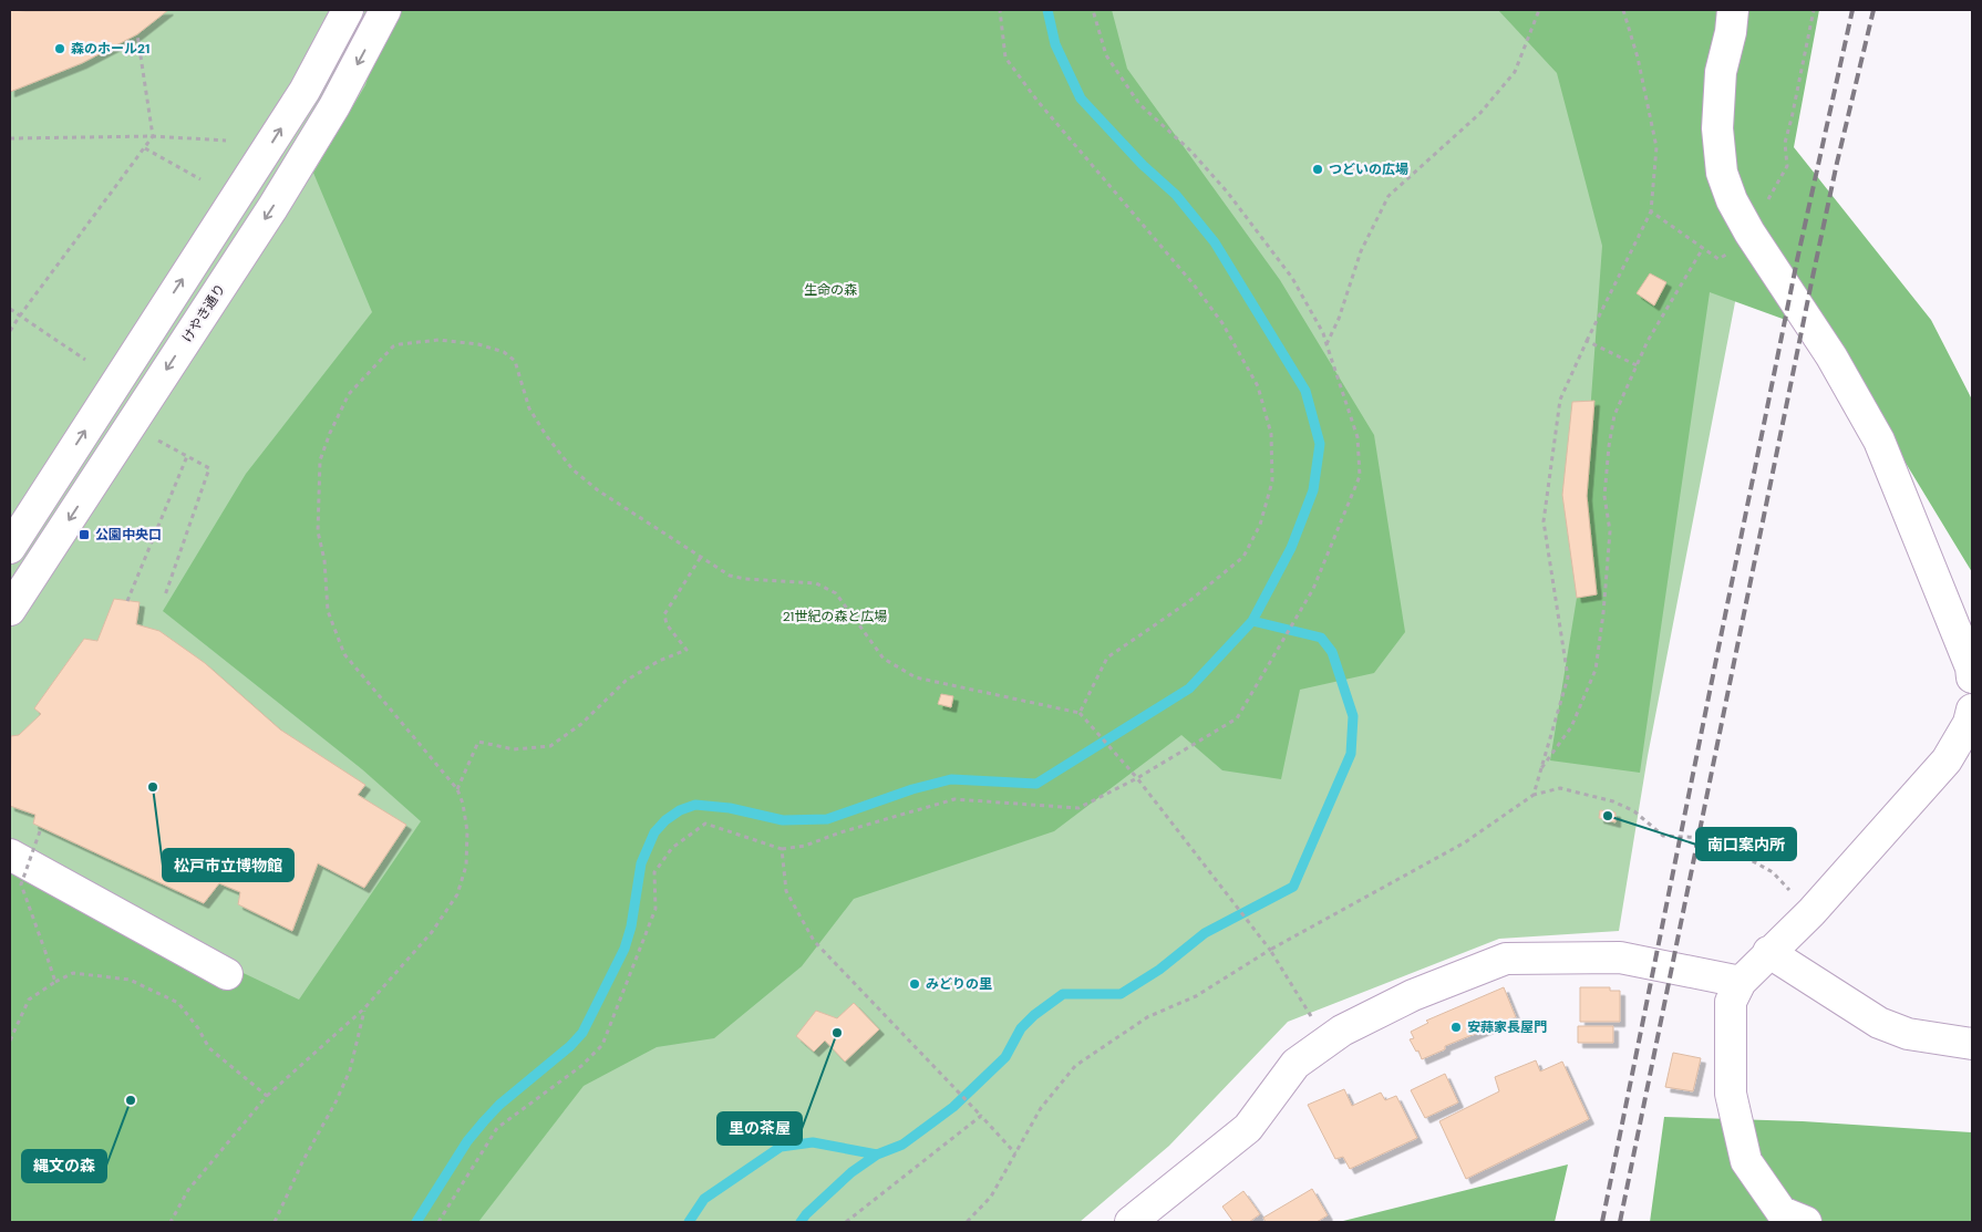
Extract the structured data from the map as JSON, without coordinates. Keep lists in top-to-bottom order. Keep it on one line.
{"streets":{"street":["けやき通り"]},"parks":["生命の森","21世紀の森と広場"],"places":{"other":["森のホール21","つどいの広場","松戸市立博物館","南口案内所","みどりの里","安蒜家長屋門","里の茶屋","縄文の森"],"transit":["公園中央口"]}}
